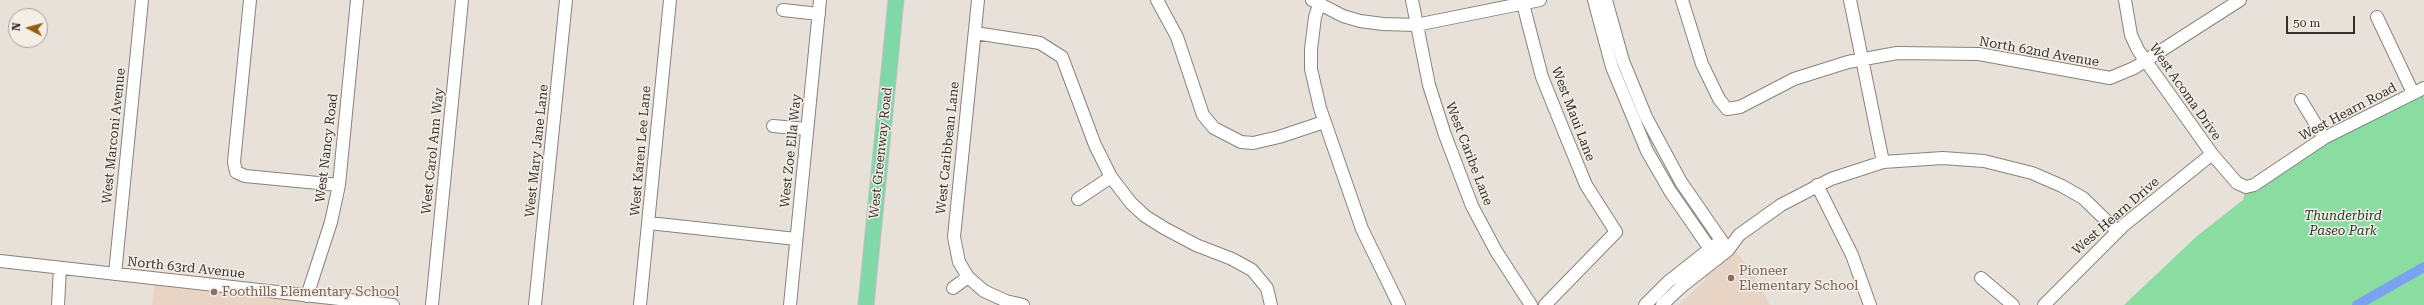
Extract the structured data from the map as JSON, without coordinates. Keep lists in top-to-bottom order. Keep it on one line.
{"streets":{"main road":["West Greenway Road"],"street":["North 62nd Avenue","West Acoma Drive","West Hearn Road","West Maui Lane","West Marconi Avenue","West Nancy Road","West Caribbean Lane","West Carol Ann Way","West Mary Jane Lane","West Karen Lee Lane","West Zoe Ella Way","West Caribe Lane","West Hearn Drive","North 63rd Avenue"]},"crossings":[["North 62nd Avenue","West Acoma Drive"],["West Acoma Drive","West Hearn Road"],["West Acoma Drive","West Hearn Drive"],["West Marconi Avenue","North 63rd Avenue"],["West Nancy Road","North 63rd Avenue"]],"parks":["Thunderbird Paseo Park"],"places":["Pioneer Elementary School","Foothills Elementary School"],"scale_bar":"50 m","north":"left"}
